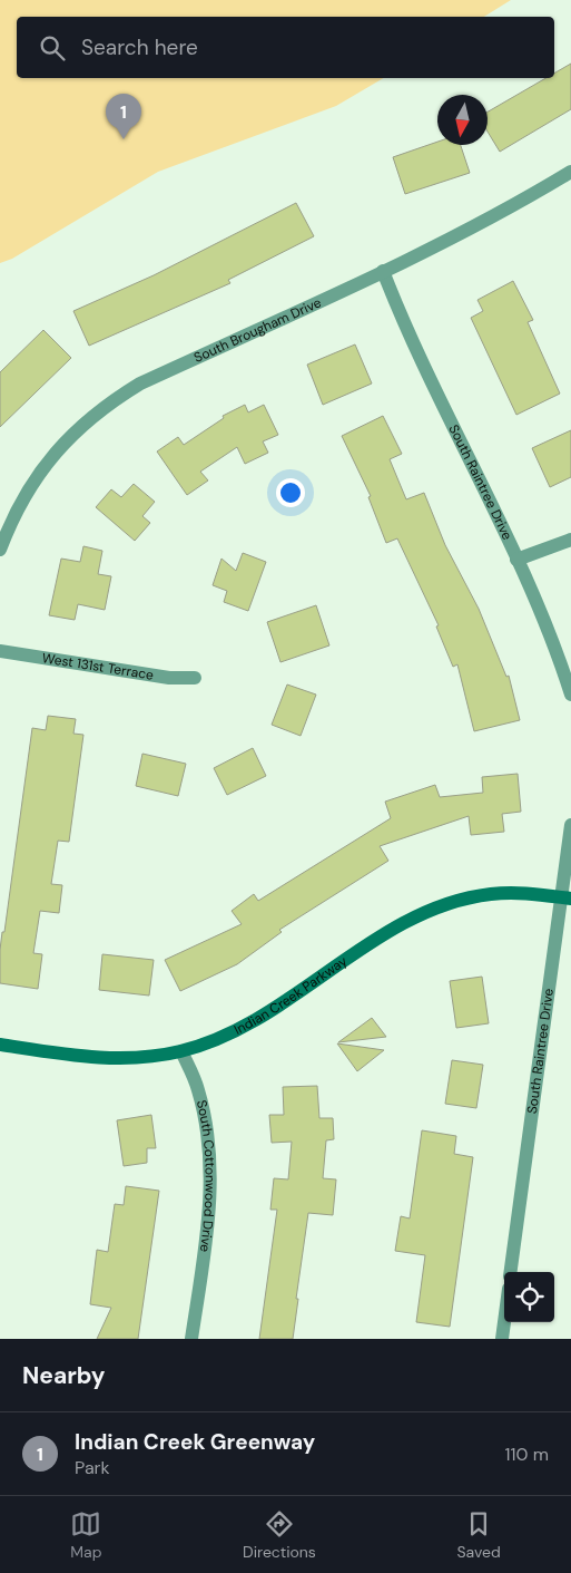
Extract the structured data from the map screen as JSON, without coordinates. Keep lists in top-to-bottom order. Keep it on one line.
{"streets":{"street":["South Brougham Drive","South Raintree Drive","West 131st Terrace","Indian Creek Parkway","South Cottonwood Drive"]},"crossings":[["South Brougham Drive","South Raintree Drive"],["South Raintree Drive","Indian Creek Parkway"],["Indian Creek Parkway","South Cottonwood Drive"]],"north":"bottom","page":{"search":"Search here","pins":"1","heading":"Nearby","list":[{"mark":"1","name":"Indian Creek Greenway","note":"Park","value":"110 m"}],"nav":["Map","Directions","Saved"]}}
